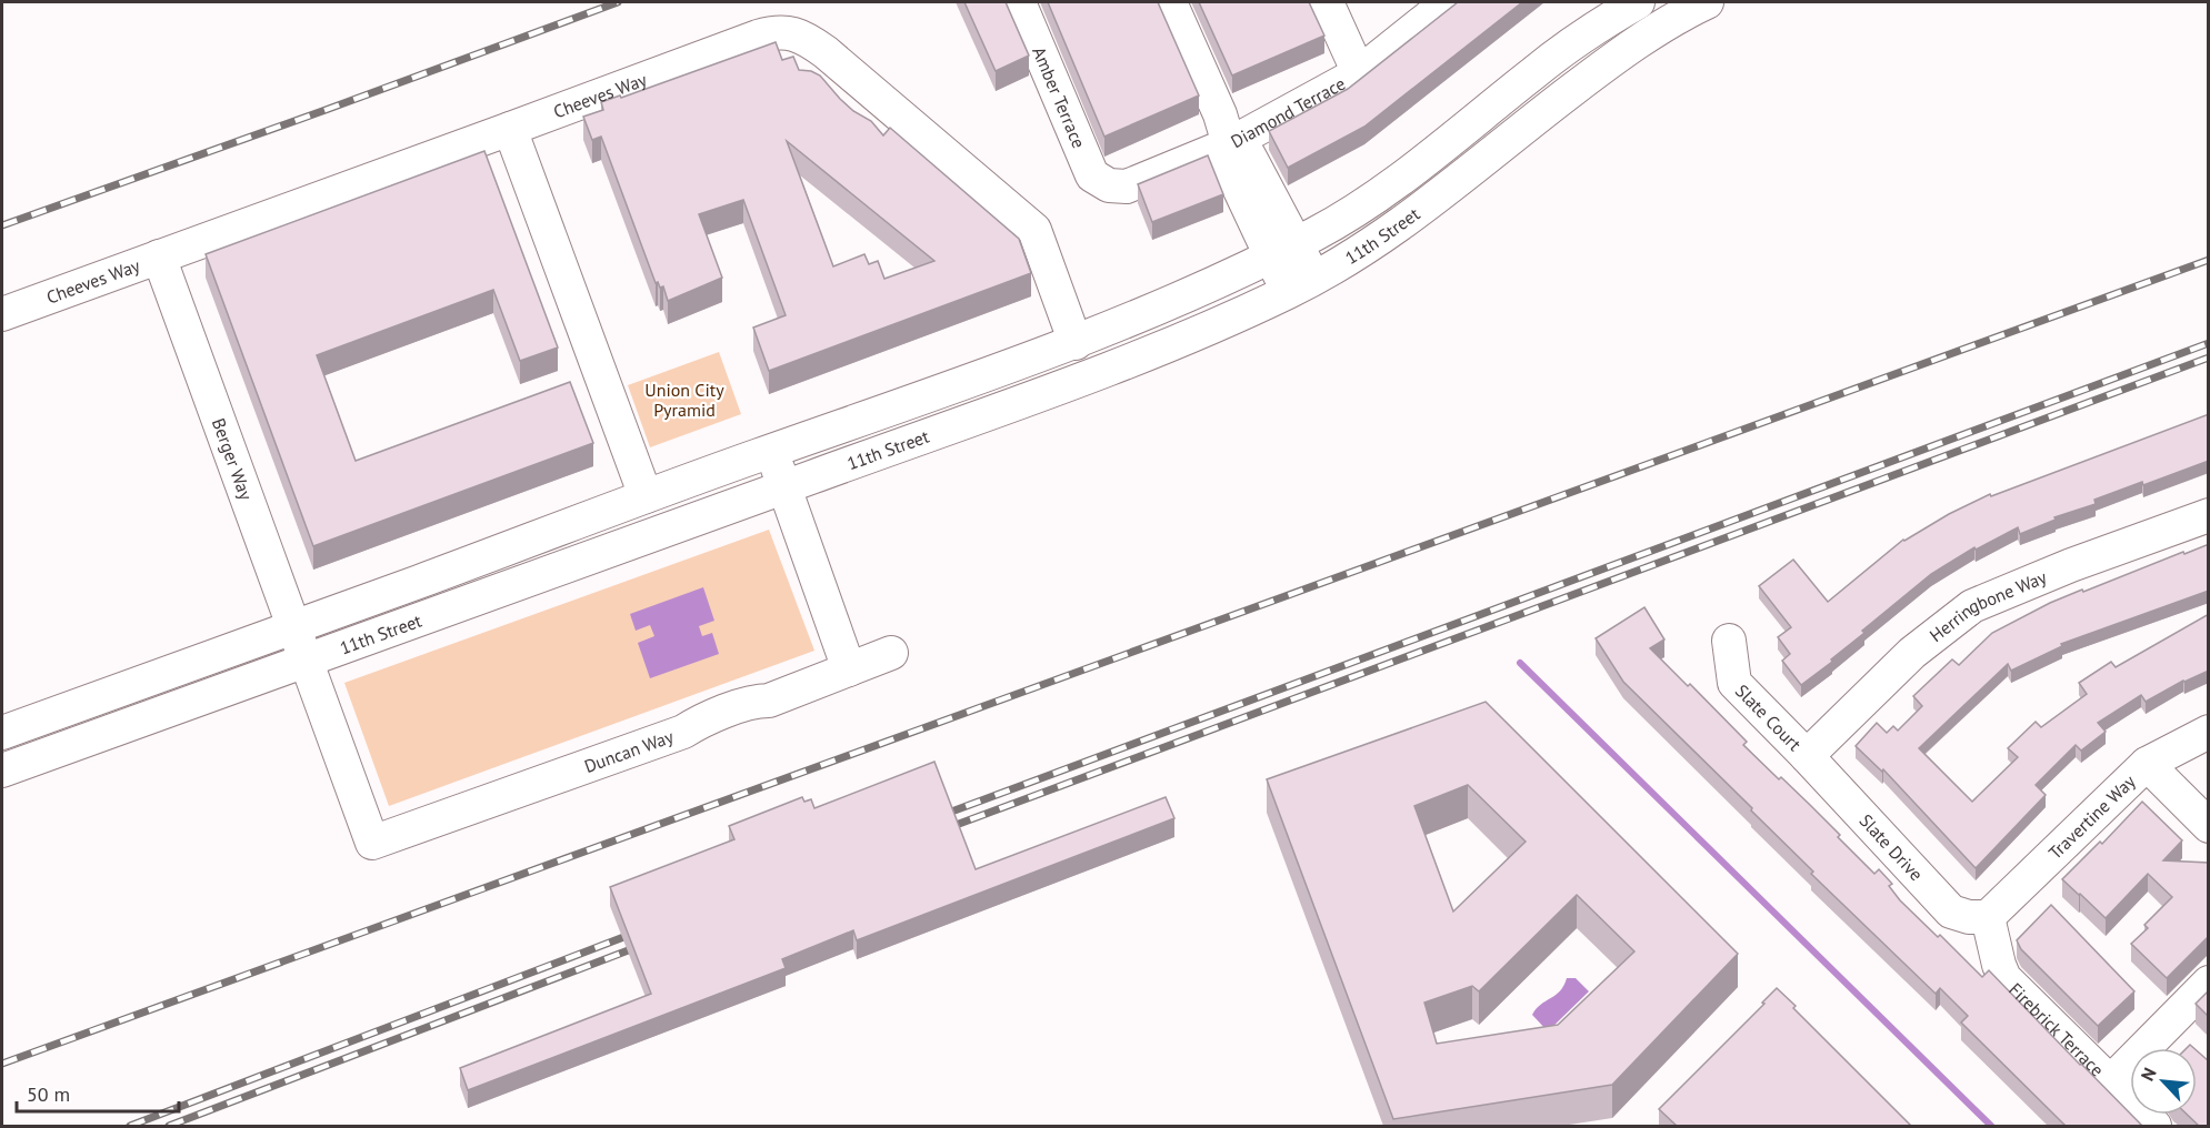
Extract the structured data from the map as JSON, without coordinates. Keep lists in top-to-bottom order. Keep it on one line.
{"streets":{"street":["Cheeves Way","Amber Terrace","Diamond Terrace","11th Street","Berger Way","Herringbone Way","Slate Court","Duncan Way","Travertine Way","Slate Drive","Firebrick Terrace"]},"crossings":[["Cheeves Way","11th Street"],["Cheeves Way","Berger Way"],["Amber Terrace","Diamond Terrace"],["11th Street","Berger Way"],["11th Street","Duncan Way"],["Berger Way","Duncan Way"],["Herringbone Way","Slate Court"],["Herringbone Way","Slate Drive"],["Slate Court","Slate Drive"],["Travertine Way","Slate Drive"],["Travertine Way","Firebrick Terrace"],["Slate Drive","Firebrick Terrace"]],"parks":["Union City Pyramid"],"scale_bar":"50 m","north":"top left"}
